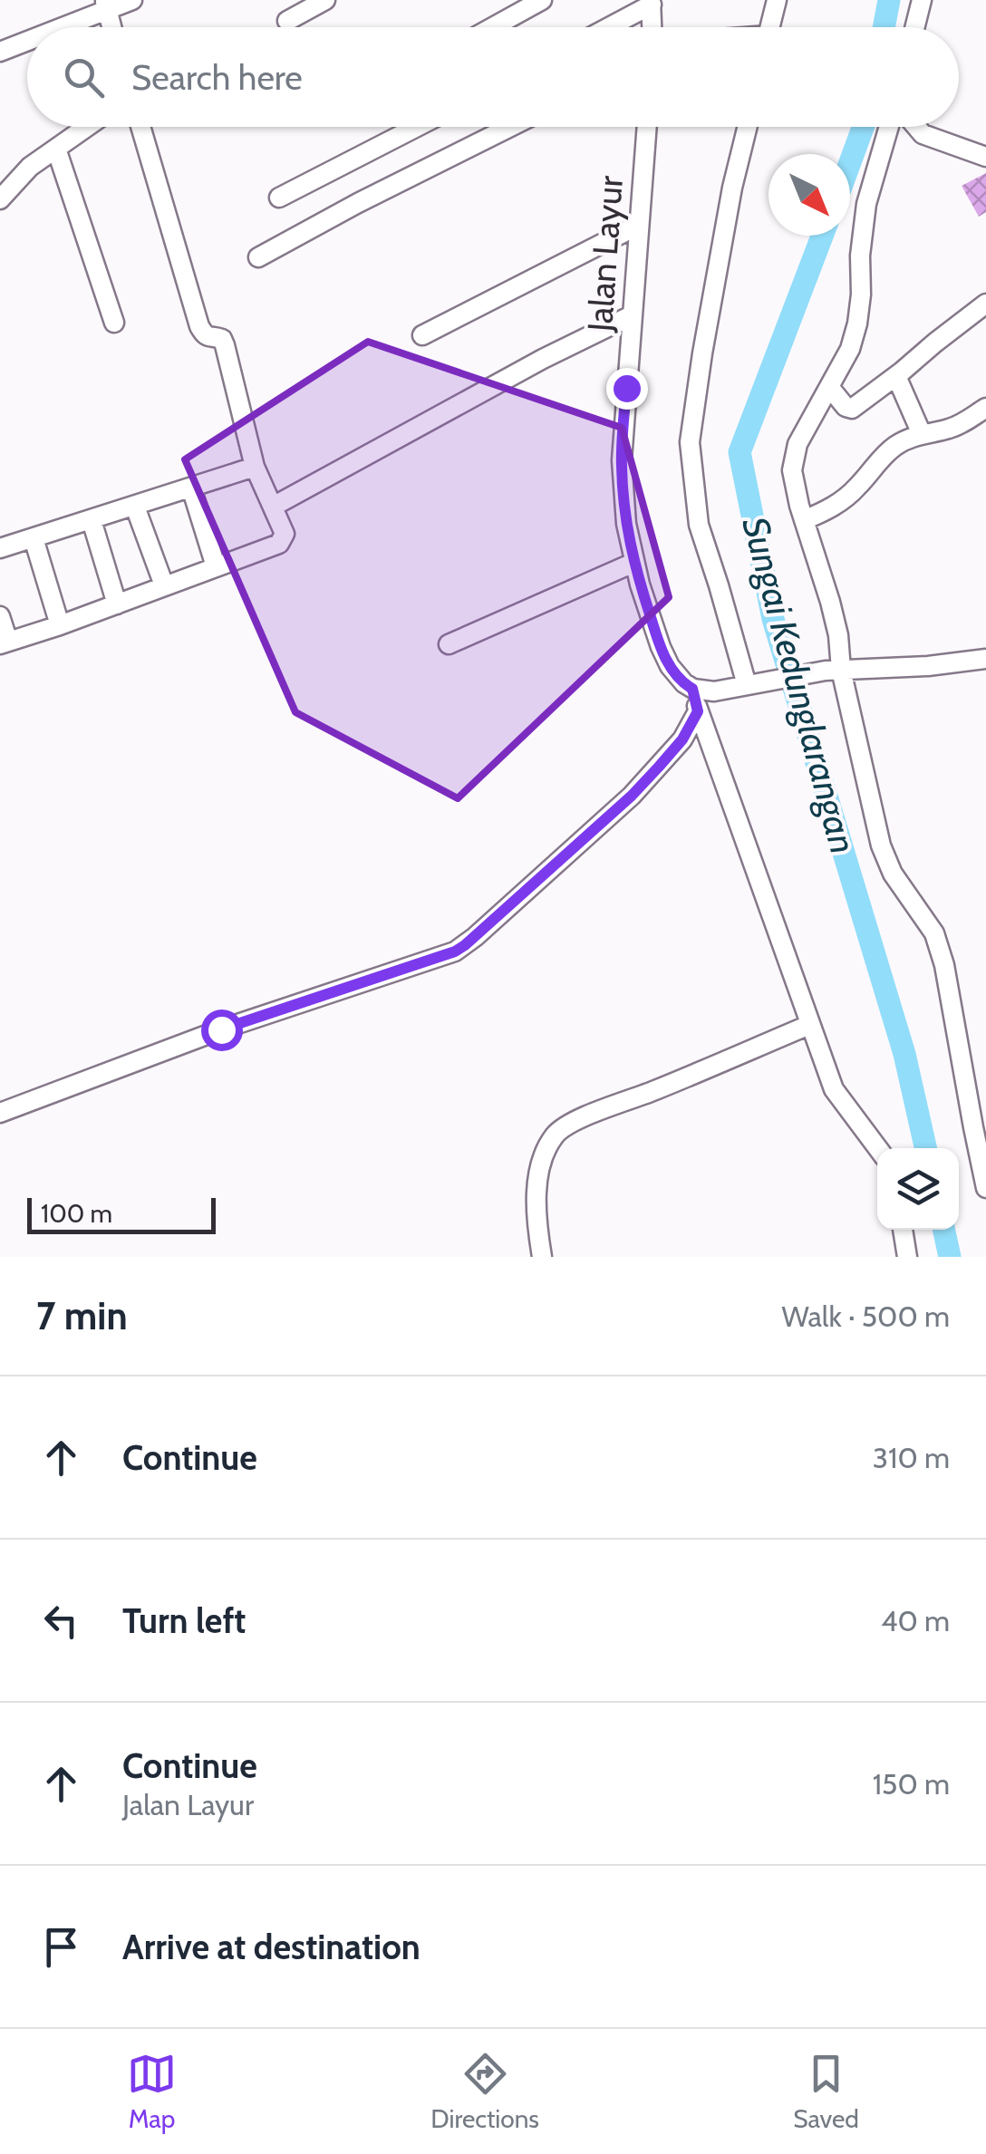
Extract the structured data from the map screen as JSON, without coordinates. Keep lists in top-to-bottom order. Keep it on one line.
{"streets":{"street":["Jalan Layur"]},"water":["Sungai Kedunglarangan"],"scale_bar":"100 m","north":"bottom right","page":{"search":"Search here","scale":"100 m","heading":["7 min","Walk · 500 m"],"list":[["Continue","310 m"],["Turn left","40 m"],["Continue","Jalan Layur","150 m"],"Arrive at destination"],"nav":["Map","Directions","Saved"]}}
